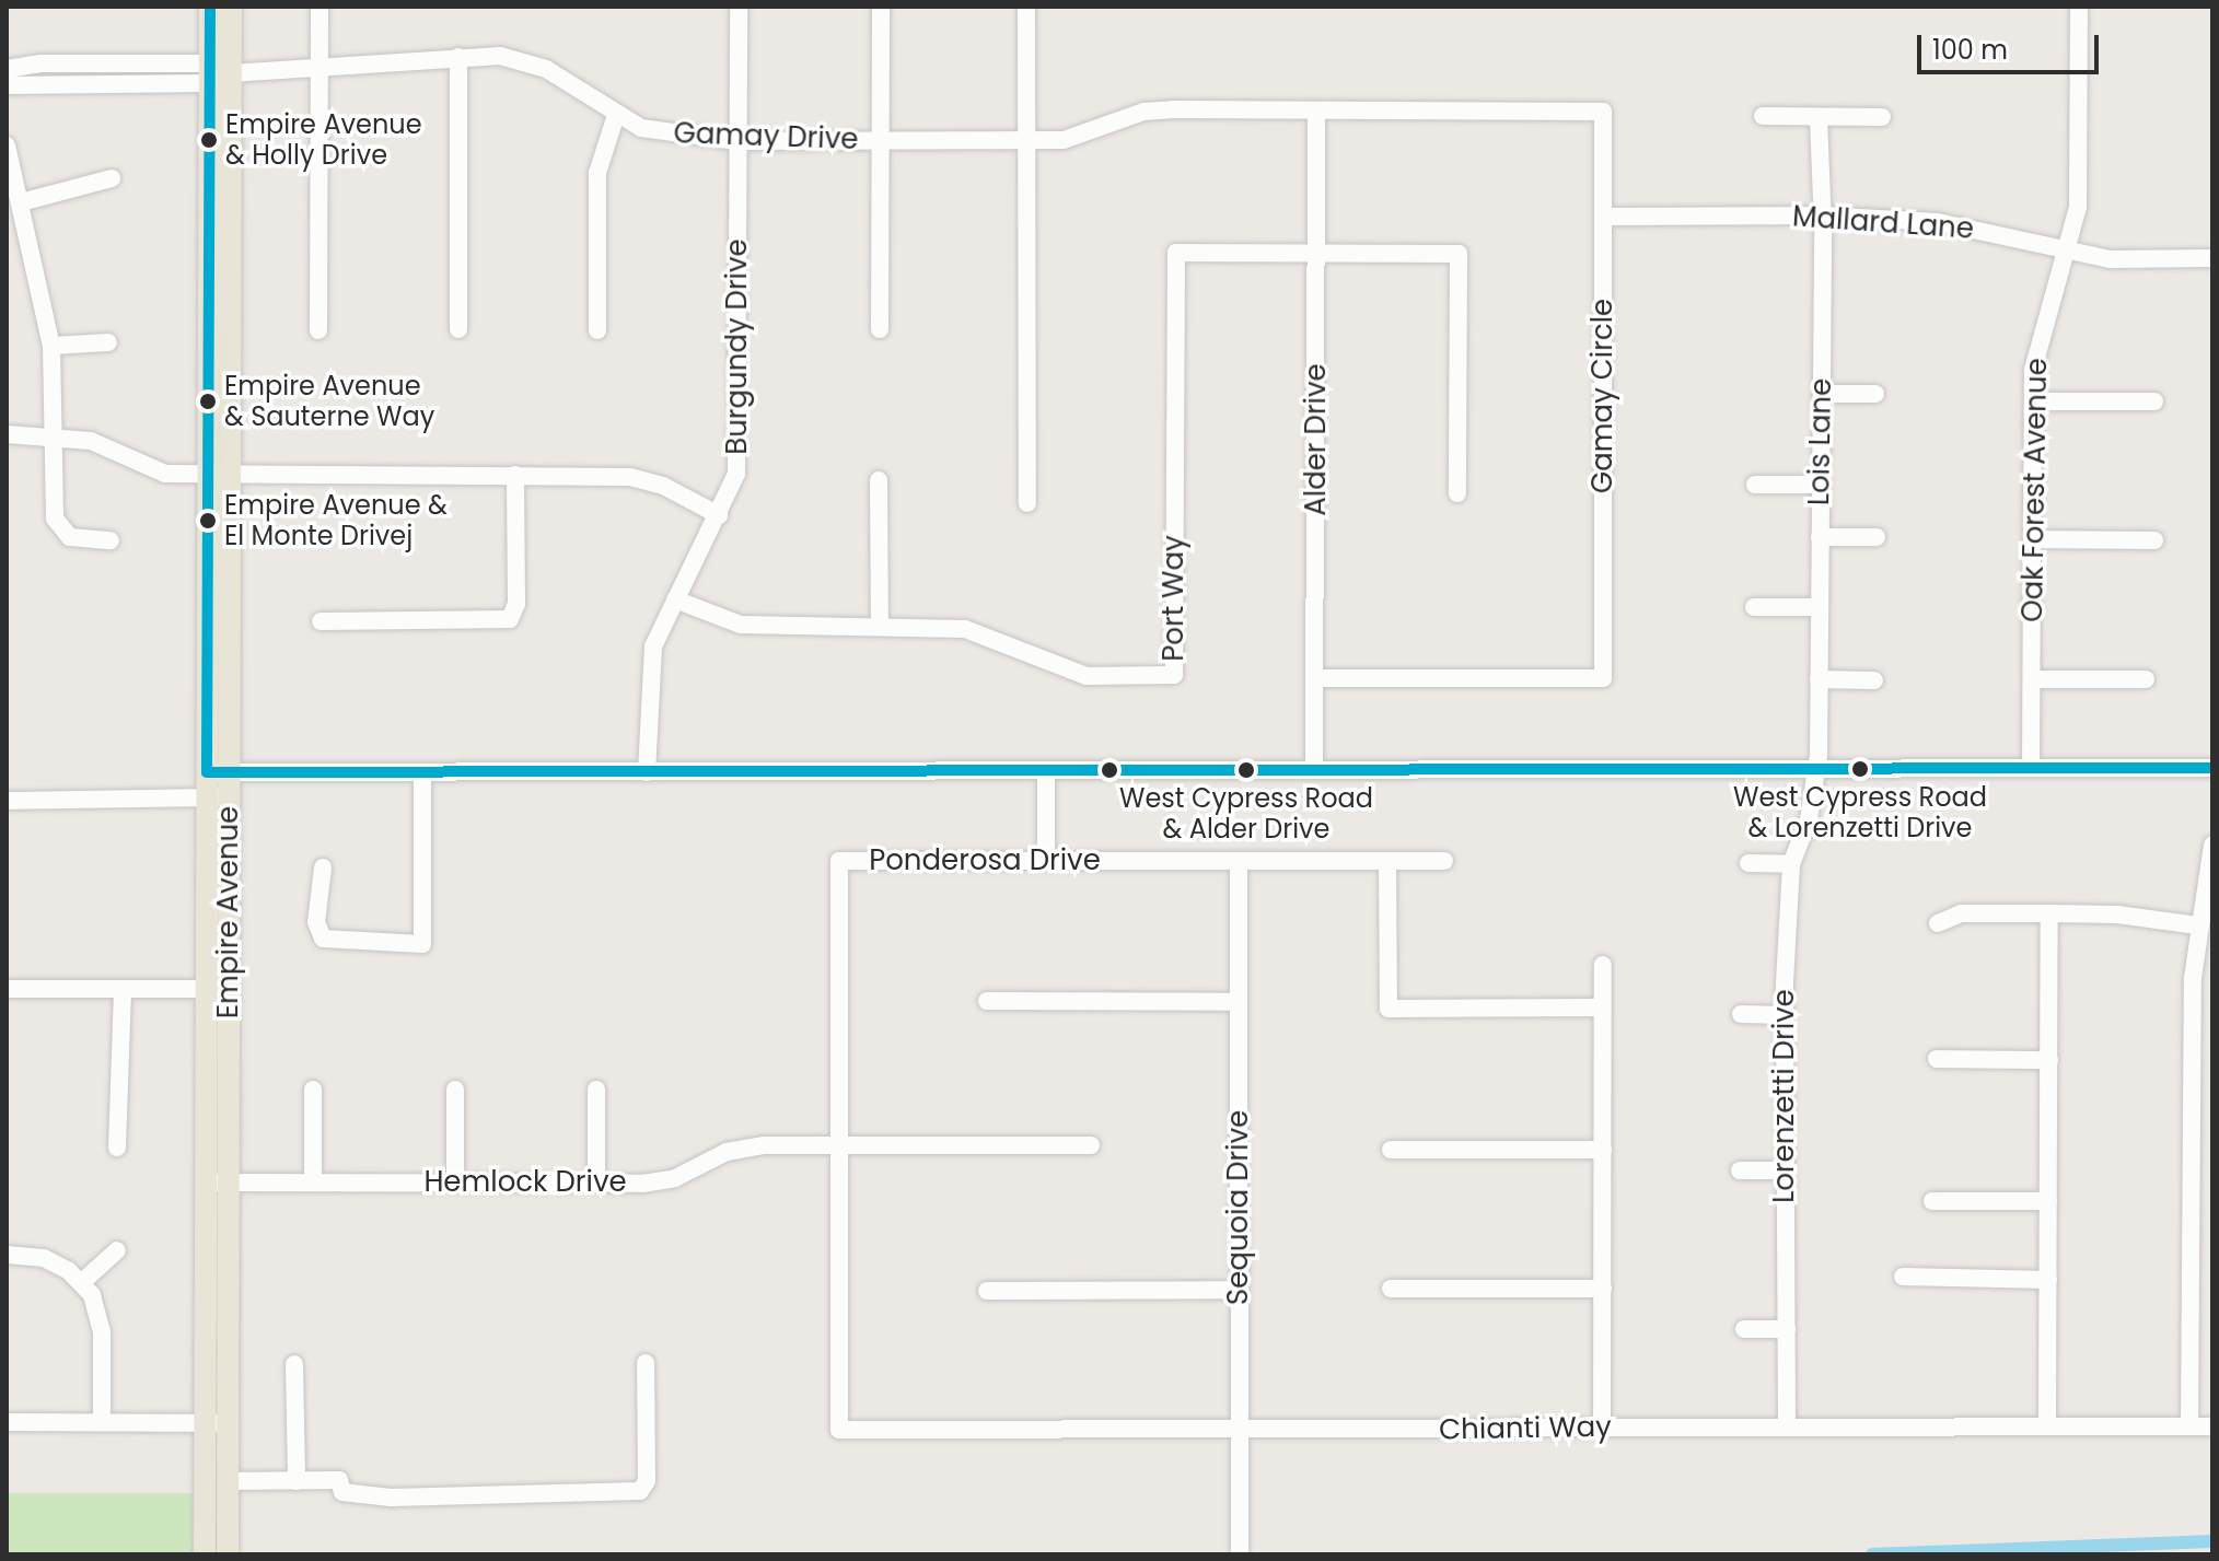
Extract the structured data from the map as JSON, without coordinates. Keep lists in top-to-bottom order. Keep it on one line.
{"streets":{"main road":["Empire Avenue"],"street":["Gamay Drive","Mallard Lane","Burgundy Drive","Gamay Circle","Alder Drive","Lois Lane","Oak Forest Avenue","Port Way","Ponderosa Drive","Lorenzetti Drive","Hemlock Drive","Sequoia Drive","Chianti Way"]},"crossings":[["Gamay Drive","Burgundy Drive"],["Gamay Drive","Gamay Circle"],["Gamay Drive","Alder Drive"],["Gamay Drive","Empire Avenue"],["Mallard Lane","Gamay Circle"],["Mallard Lane","Lois Lane"],["Mallard Lane","Oak Forest Avenue"],["Burgundy Drive","Port Way"],["Gamay Circle","Alder Drive"],["Alder Drive","Port Way"],["Lois Lane","Lorenzetti Drive"],["Ponderosa Drive","Hemlock Drive"],["Ponderosa Drive","Sequoia Drive"],["Ponderosa Drive","Chianti Way"],["Empire Avenue","Hemlock Drive"],["Lorenzetti Drive","Chianti Way"],["Hemlock Drive","Chianti Way"],["Sequoia Drive","Chianti Way"]],"places":["Empire Avenue & Holly Drive","Empire Avenue & Sauterne Way","Empire Avenue & El Monte Drivej","West Cypress Road & Lorenzetti Drive","West Cypress Road & Alder Drive"],"scale_bar":"100 m"}
